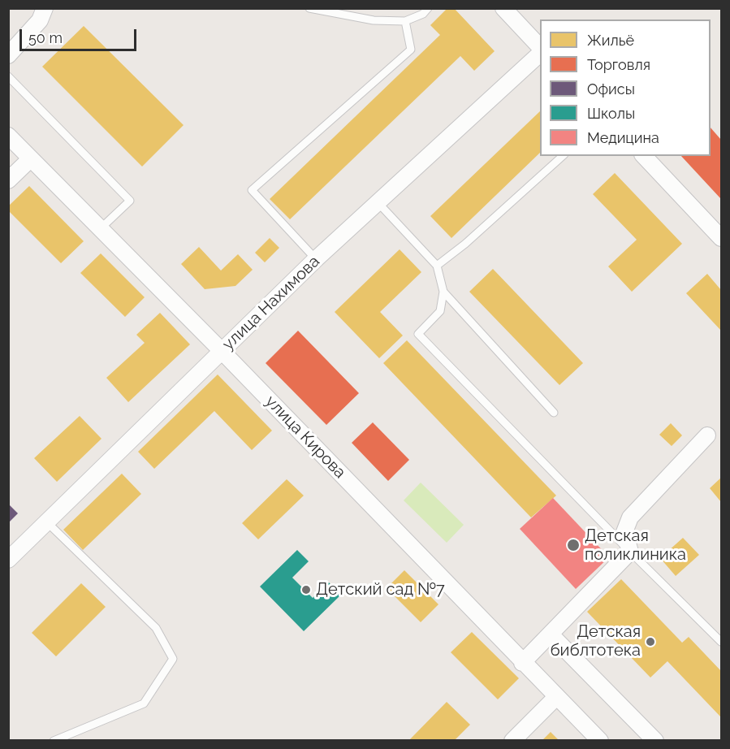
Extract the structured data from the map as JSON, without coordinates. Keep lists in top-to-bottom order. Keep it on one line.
{"streets":{"street":["улица Нахимова","улица Кирова"]},"crossings":[["улица Нахимова","улица Кирова"]],"places":["Детская поликлиника","Детский сад №7","Детская библтотека"],"legend":["Жильё","Торговля","Офисы","Школы","Медицина"],"scale_bar":"50 m"}
